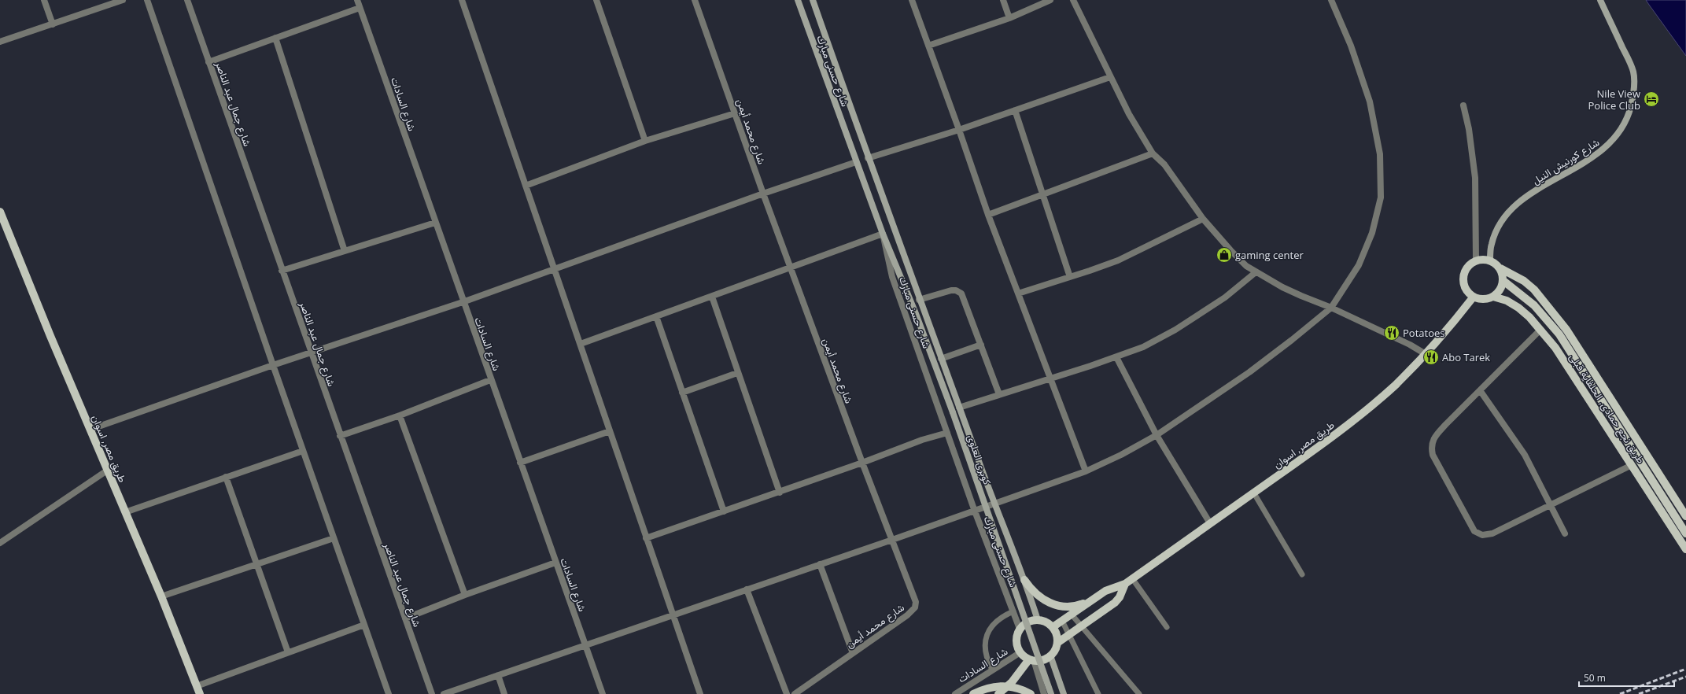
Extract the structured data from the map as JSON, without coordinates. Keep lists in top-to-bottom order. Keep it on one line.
{"streets":{"main road":["شارع حسنى مبارك","شارع كورنيش النيل","طريق نجع حمادى, الحلفاية قبلى","طريق مصر, اسوان","كوبرى العلوى"],"street":["شارع جمال عبد الناصر","شارع السادات","شارع محمد أيمن"]},"crossings":[["شارع حسنى مبارك","شارع السادات"],["شارع حسنى مبارك","طريق مصر, اسوان"],["شارع حسنى مبارك","كوبرى العلوى"],["شارع السادات","طريق مصر, اسوان"],["شارع كورنيش النيل","طريق نجع حمادى, الحلفاية قبلى"],["شارع كورنيش النيل","طريق مصر, اسوان"],["طريق نجع حمادى, الحلفاية قبلى","طريق مصر, اسوان"]],"places":{"hotel":["Nile View Police Club"],"shop":["gaming center"],"restaurant":["Potatoes","Abo Tarek"]},"scale_bar":"50 m"}
